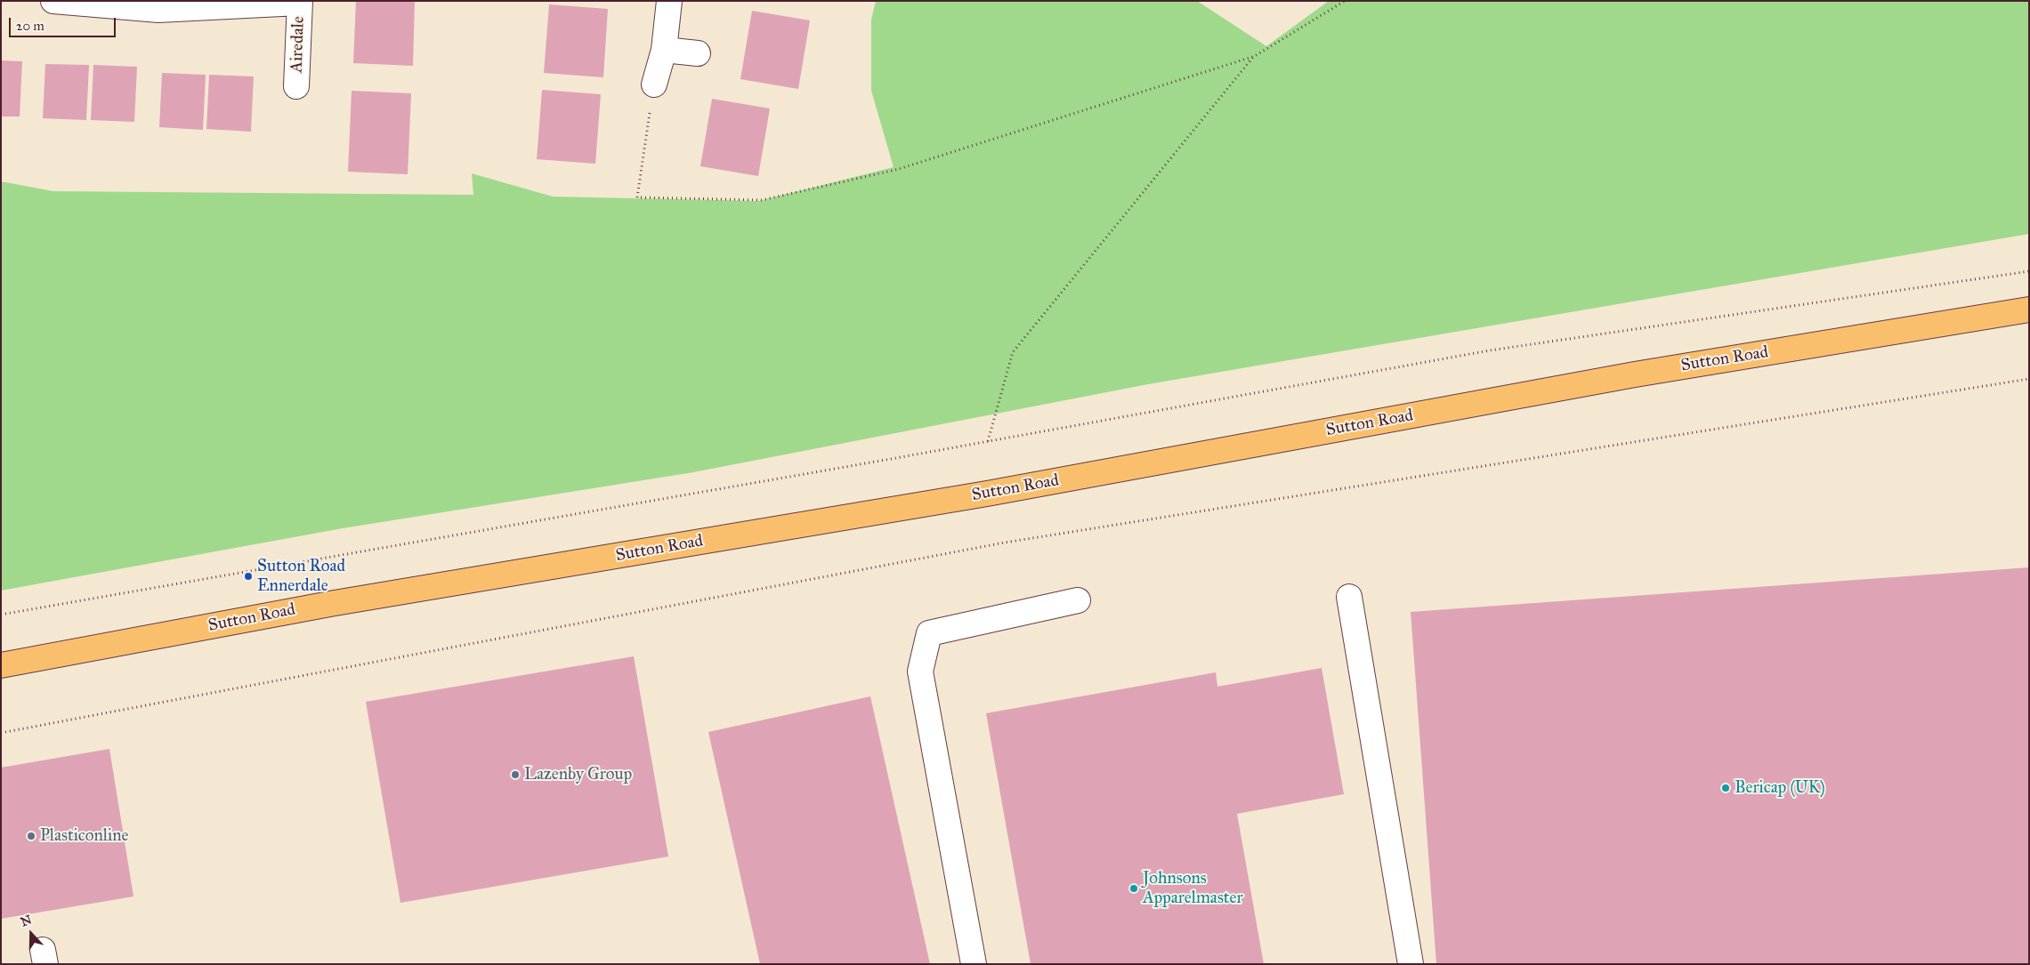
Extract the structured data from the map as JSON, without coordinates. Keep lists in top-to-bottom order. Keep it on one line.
{"streets":{"highway":["Sutton Road"],"street":["Airedale"]},"places":["Sutton Road Ennerdale","Lazenby Group","Bericap (UK)","Plasticonline","Johnsons Apparelmaster"],"scale_bar":"20 m","north":"top"}
